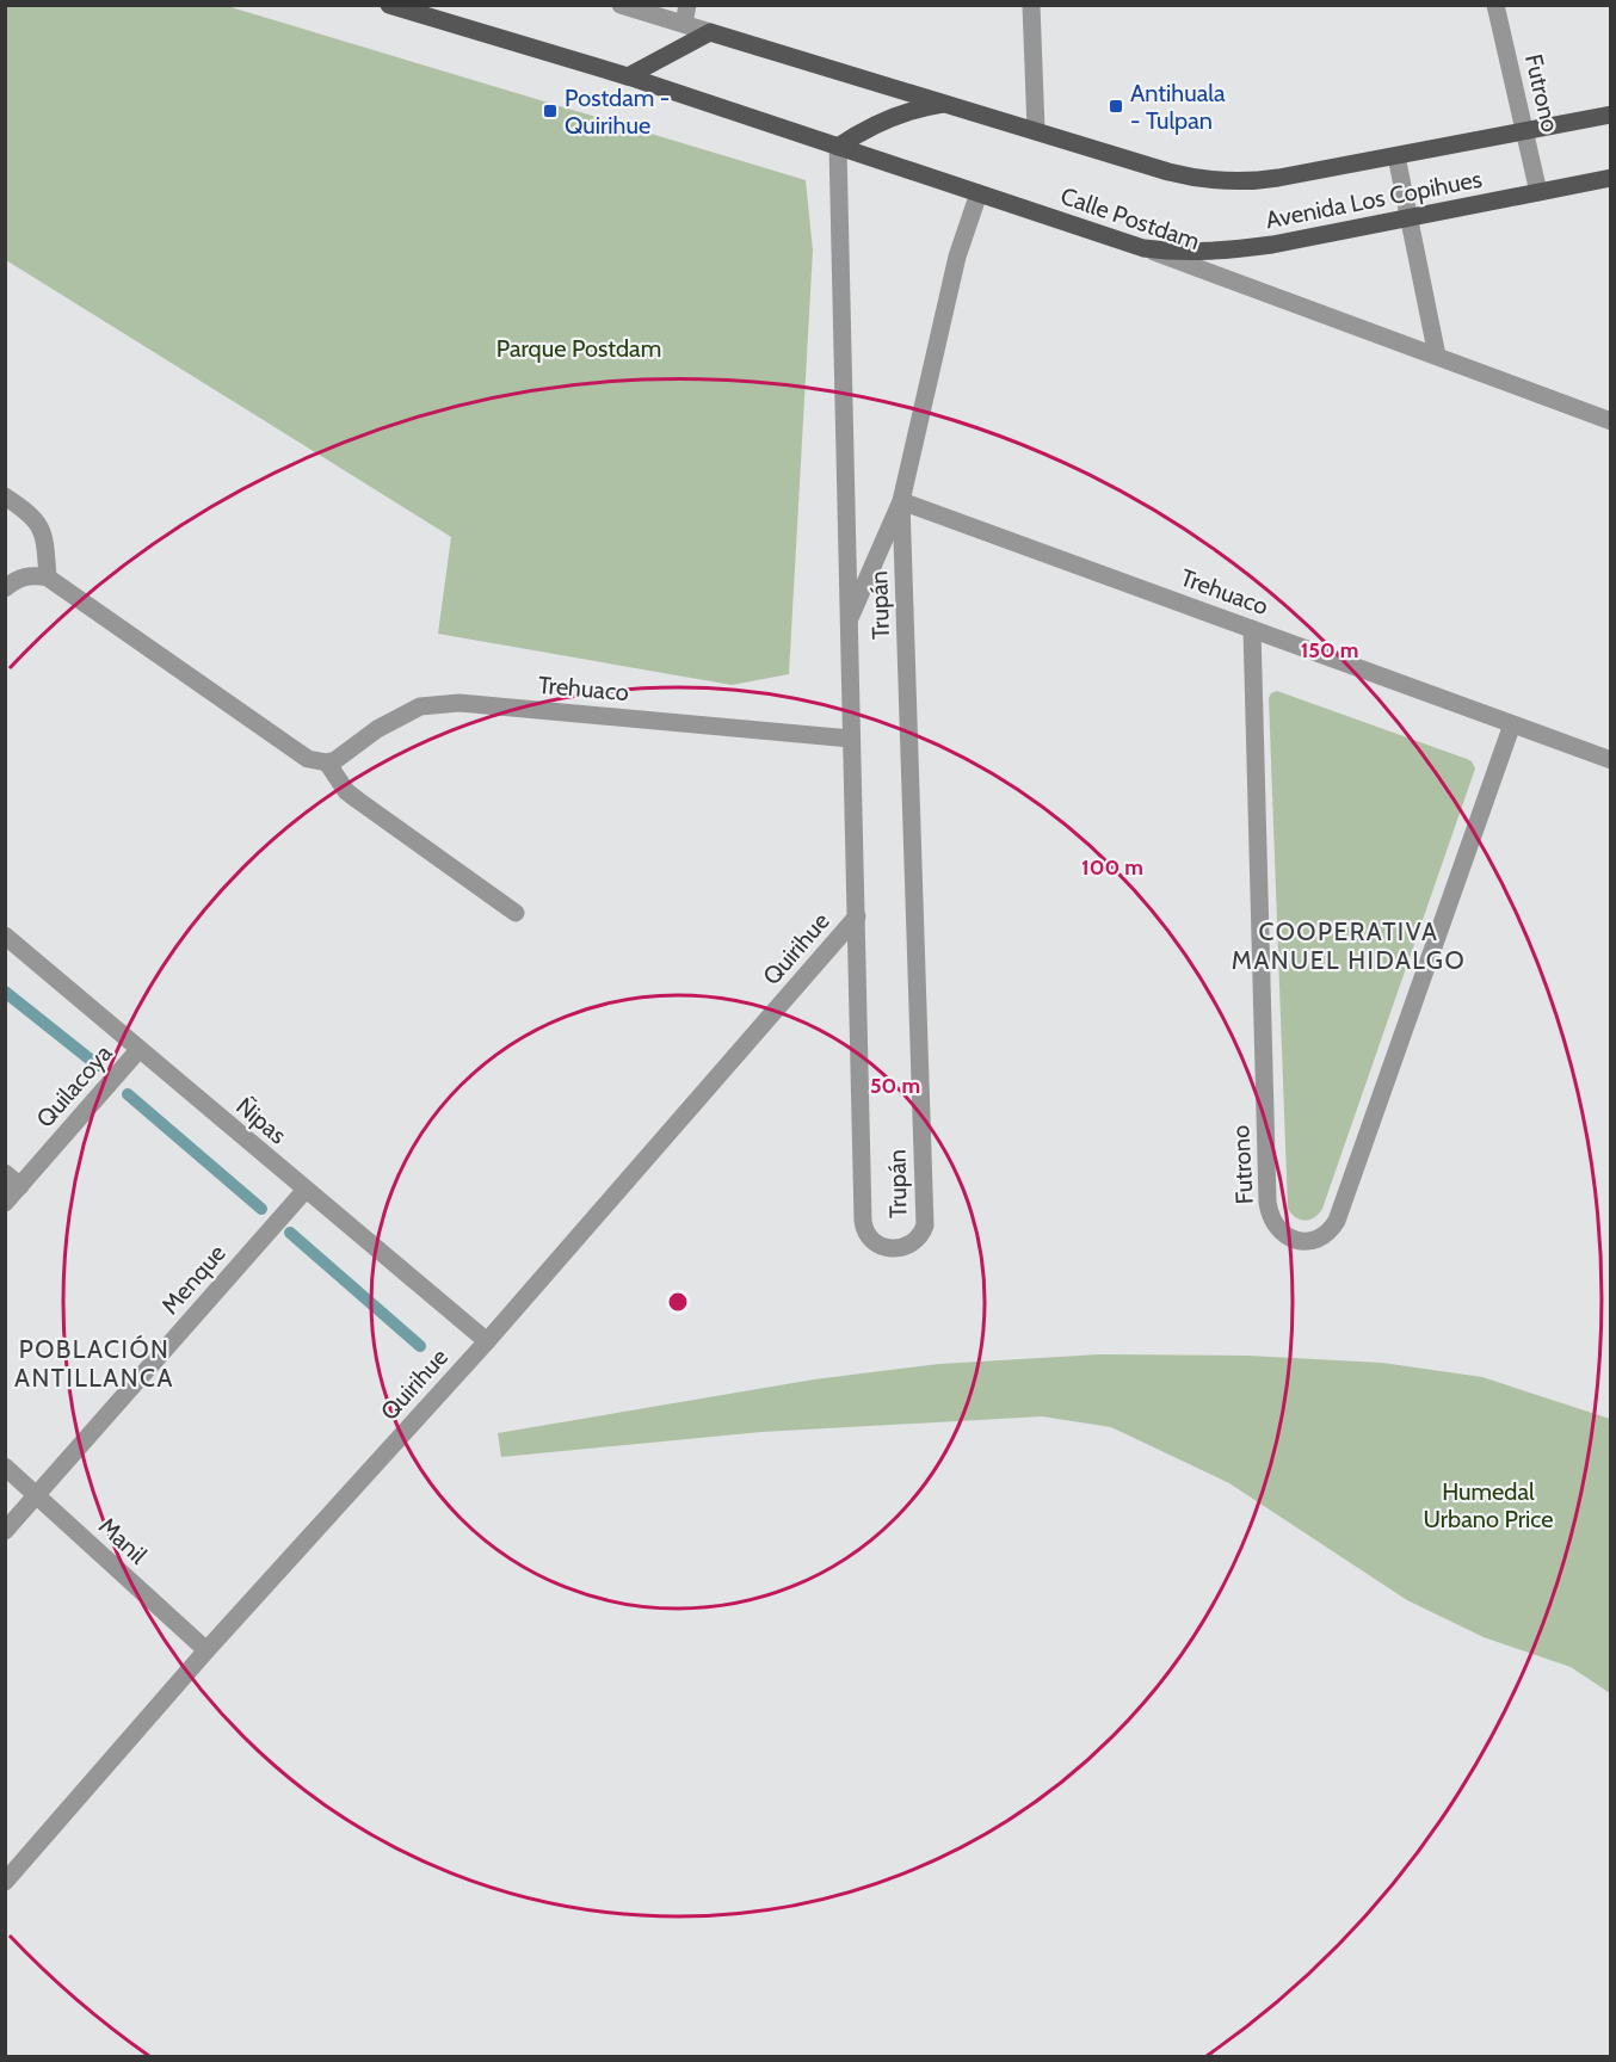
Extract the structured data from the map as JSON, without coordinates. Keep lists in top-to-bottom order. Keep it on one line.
{"streets":{"main road":["Avenida Los Copihues","Calle Postdam"],"street":["Futrono","Trehuaco","Trupán","Quirihue","Quilacoya","Ñipas","Menque","Manil"]},"crossings":[["Futrono","Avenida Los Copihues"],["Futrono","Trehuaco"],["Avenida Los Copihues","Calle Postdam"],["Calle Postdam","Trupán"],["Trehuaco","Trupán"],["Trupán","Quirihue"],["Quirihue","Ñipas"],["Quirihue","Manil"],["Quilacoya","Ñipas"],["Ñipas","Menque"],["Menque","Manil"]],"districts":["COOPERATIVA MANUEL HIDALGO","POBLACIÓN ANTILLANCA"],"parks":["Parque Postdam","Humedal Urbano Price"],"places":{"transit":["Antihuala - Tulpan","Postdam - Quirihue"]},"rings":["150 m","100 m","50 m"]}
